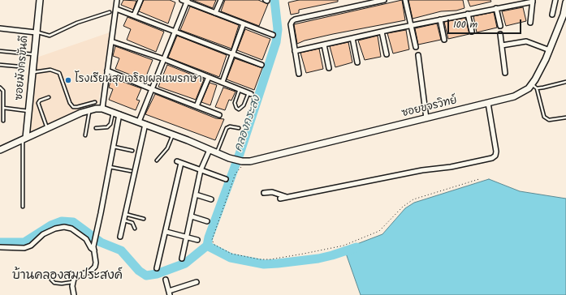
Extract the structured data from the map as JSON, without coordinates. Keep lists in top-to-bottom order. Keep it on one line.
{"streets":{"street":["ซอยมังกรขันดี","ซอยขจรวิทย์"]},"districts":["บ้านคลองสมประสงค์"],"water":["คลองกระสง"],"places":["โรงเรียนสุขเจริญผลแพรกษา"],"scale_bar":"100 m"}
